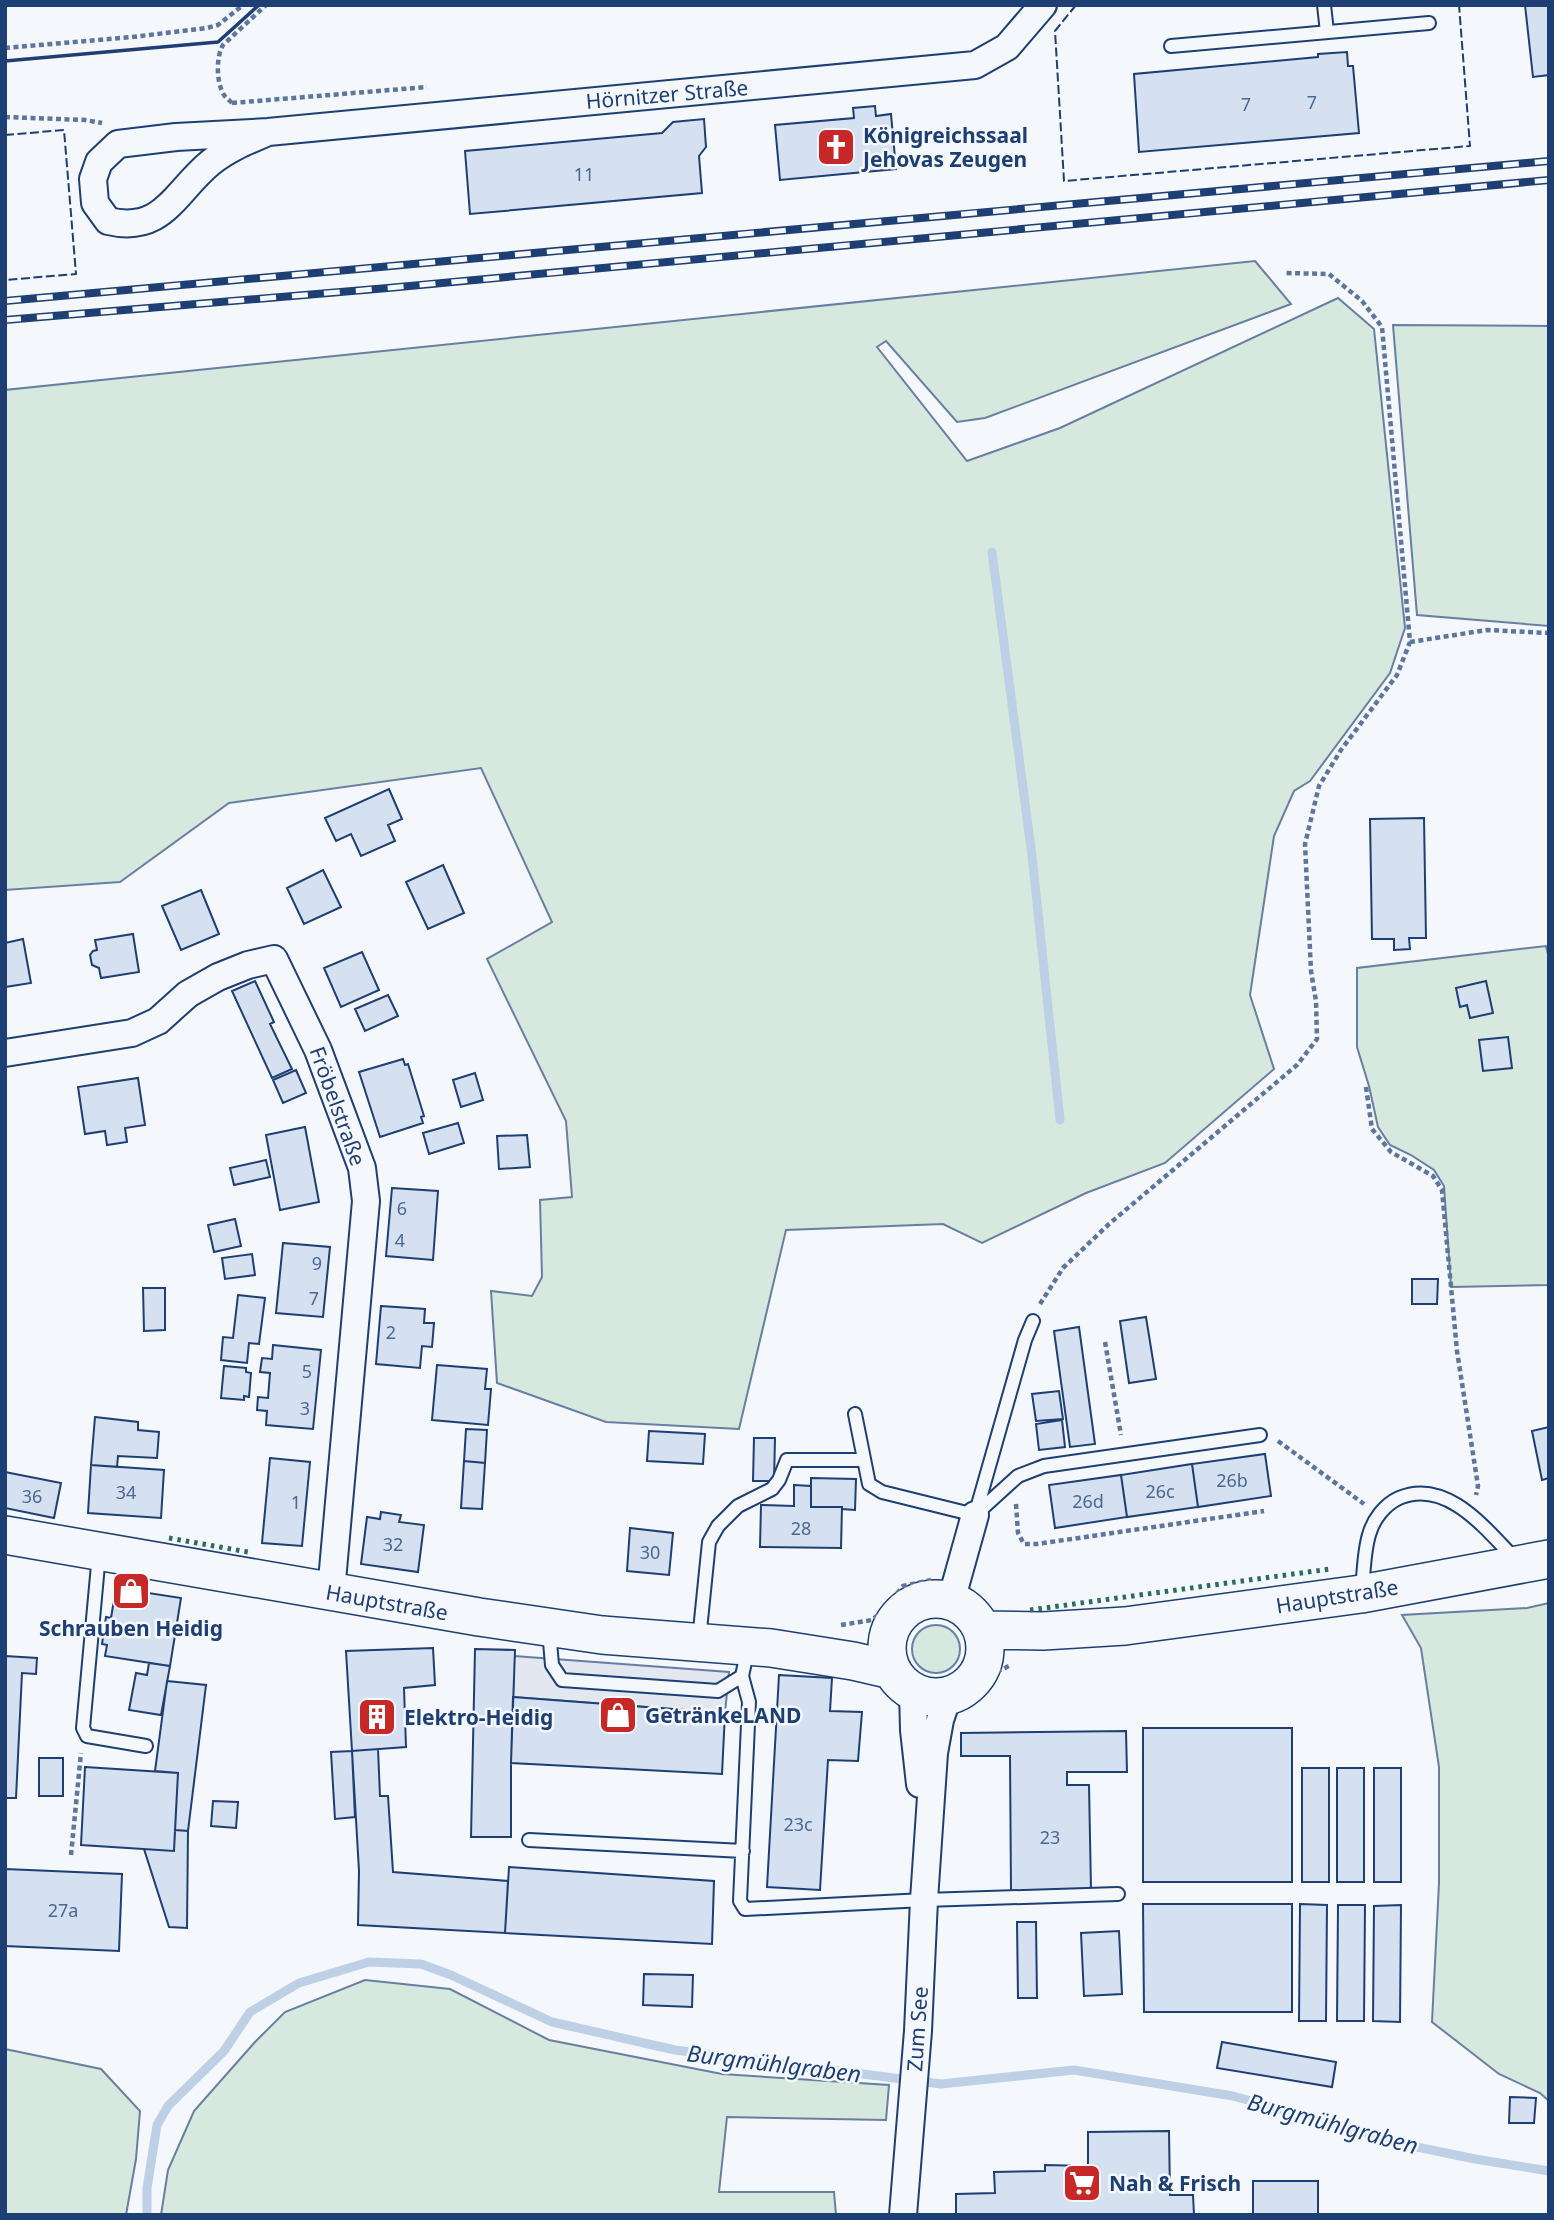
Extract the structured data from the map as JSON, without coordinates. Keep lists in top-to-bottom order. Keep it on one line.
{"streets":{"main road":["Hauptstraße"],"street":["Hörnitzer Straße","Fröbelstraße","Zum See"]},"crossings":[["Fröbelstraße","Hauptstraße"],["Hauptstraße","Zum See"]],"water":["Burgmühlgraben"],"places":{"church":["Königreichssaal Jehovas Zeugen"],"shop":["Schrauben Heidig","GetränkeLAND"],"building":["Elektro-Heidig"],"supermarket":["Nah & Frisch"]},"house_numbers":["7","7","11","6","4","9","7","2","5","3","26b","26c","34","36","26d","1","28","32","30","23c","23","27a"]}
